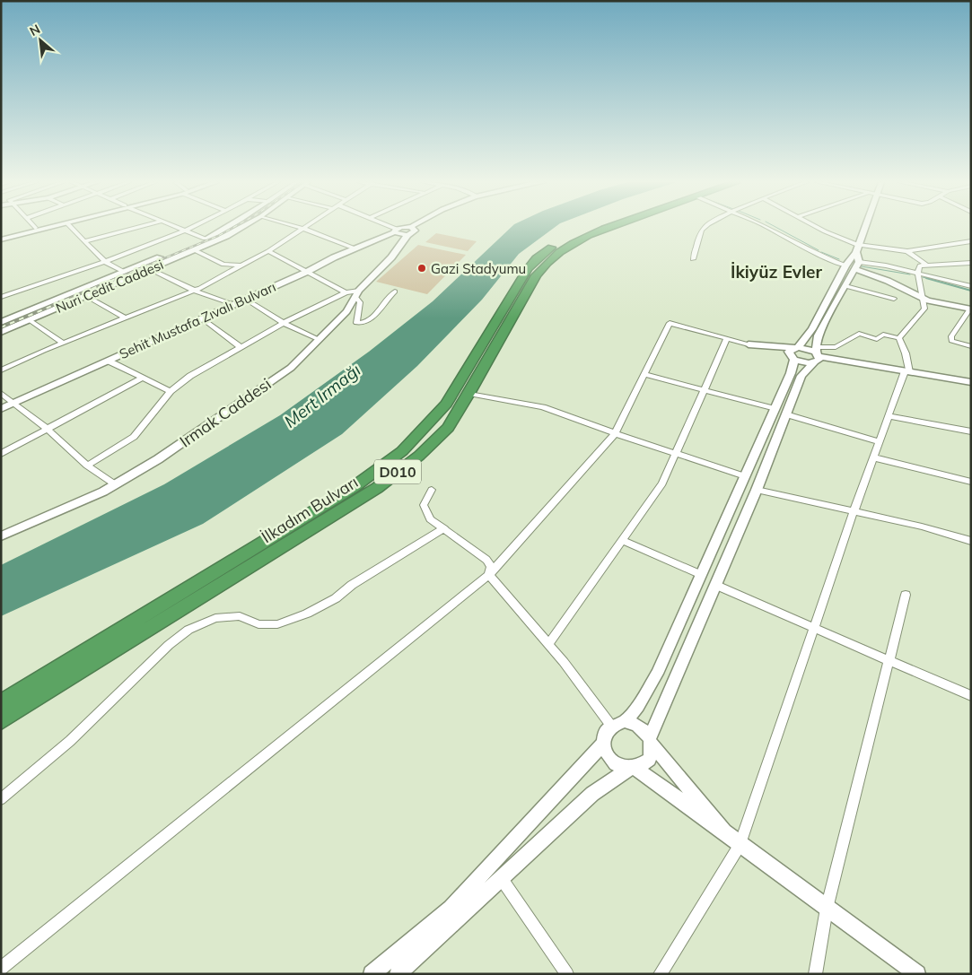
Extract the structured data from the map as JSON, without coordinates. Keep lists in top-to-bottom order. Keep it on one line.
{"streets":{"highway":["D010","İlkadım Bulvarı"],"street":["Nuri Cedit Caddesi","Sehit Mustafa Zıvalı Bulvarı","Irmak Caddesi"]},"districts":["İkiyüz Evler"],"water":["Mert Irmağı"],"places":["Gazi Stadyumu"],"north":"top left"}
